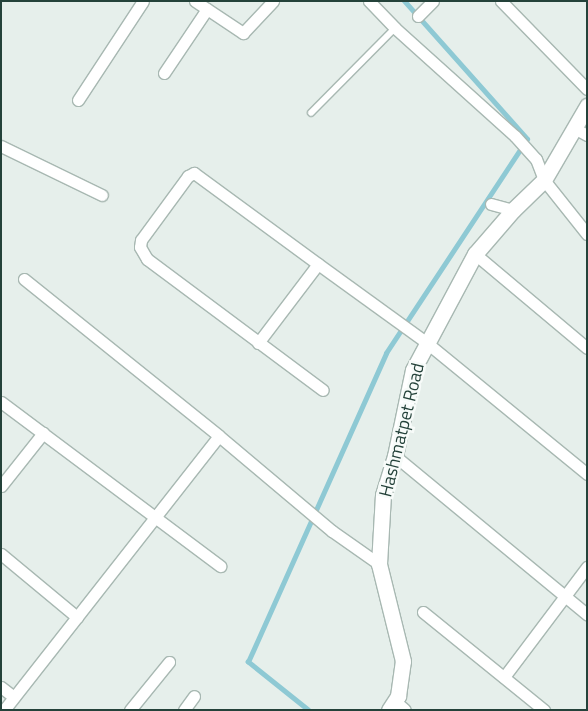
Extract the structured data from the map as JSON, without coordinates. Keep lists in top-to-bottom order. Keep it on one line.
{"streets":{"main road":["Hashmatpet Road"]}}
